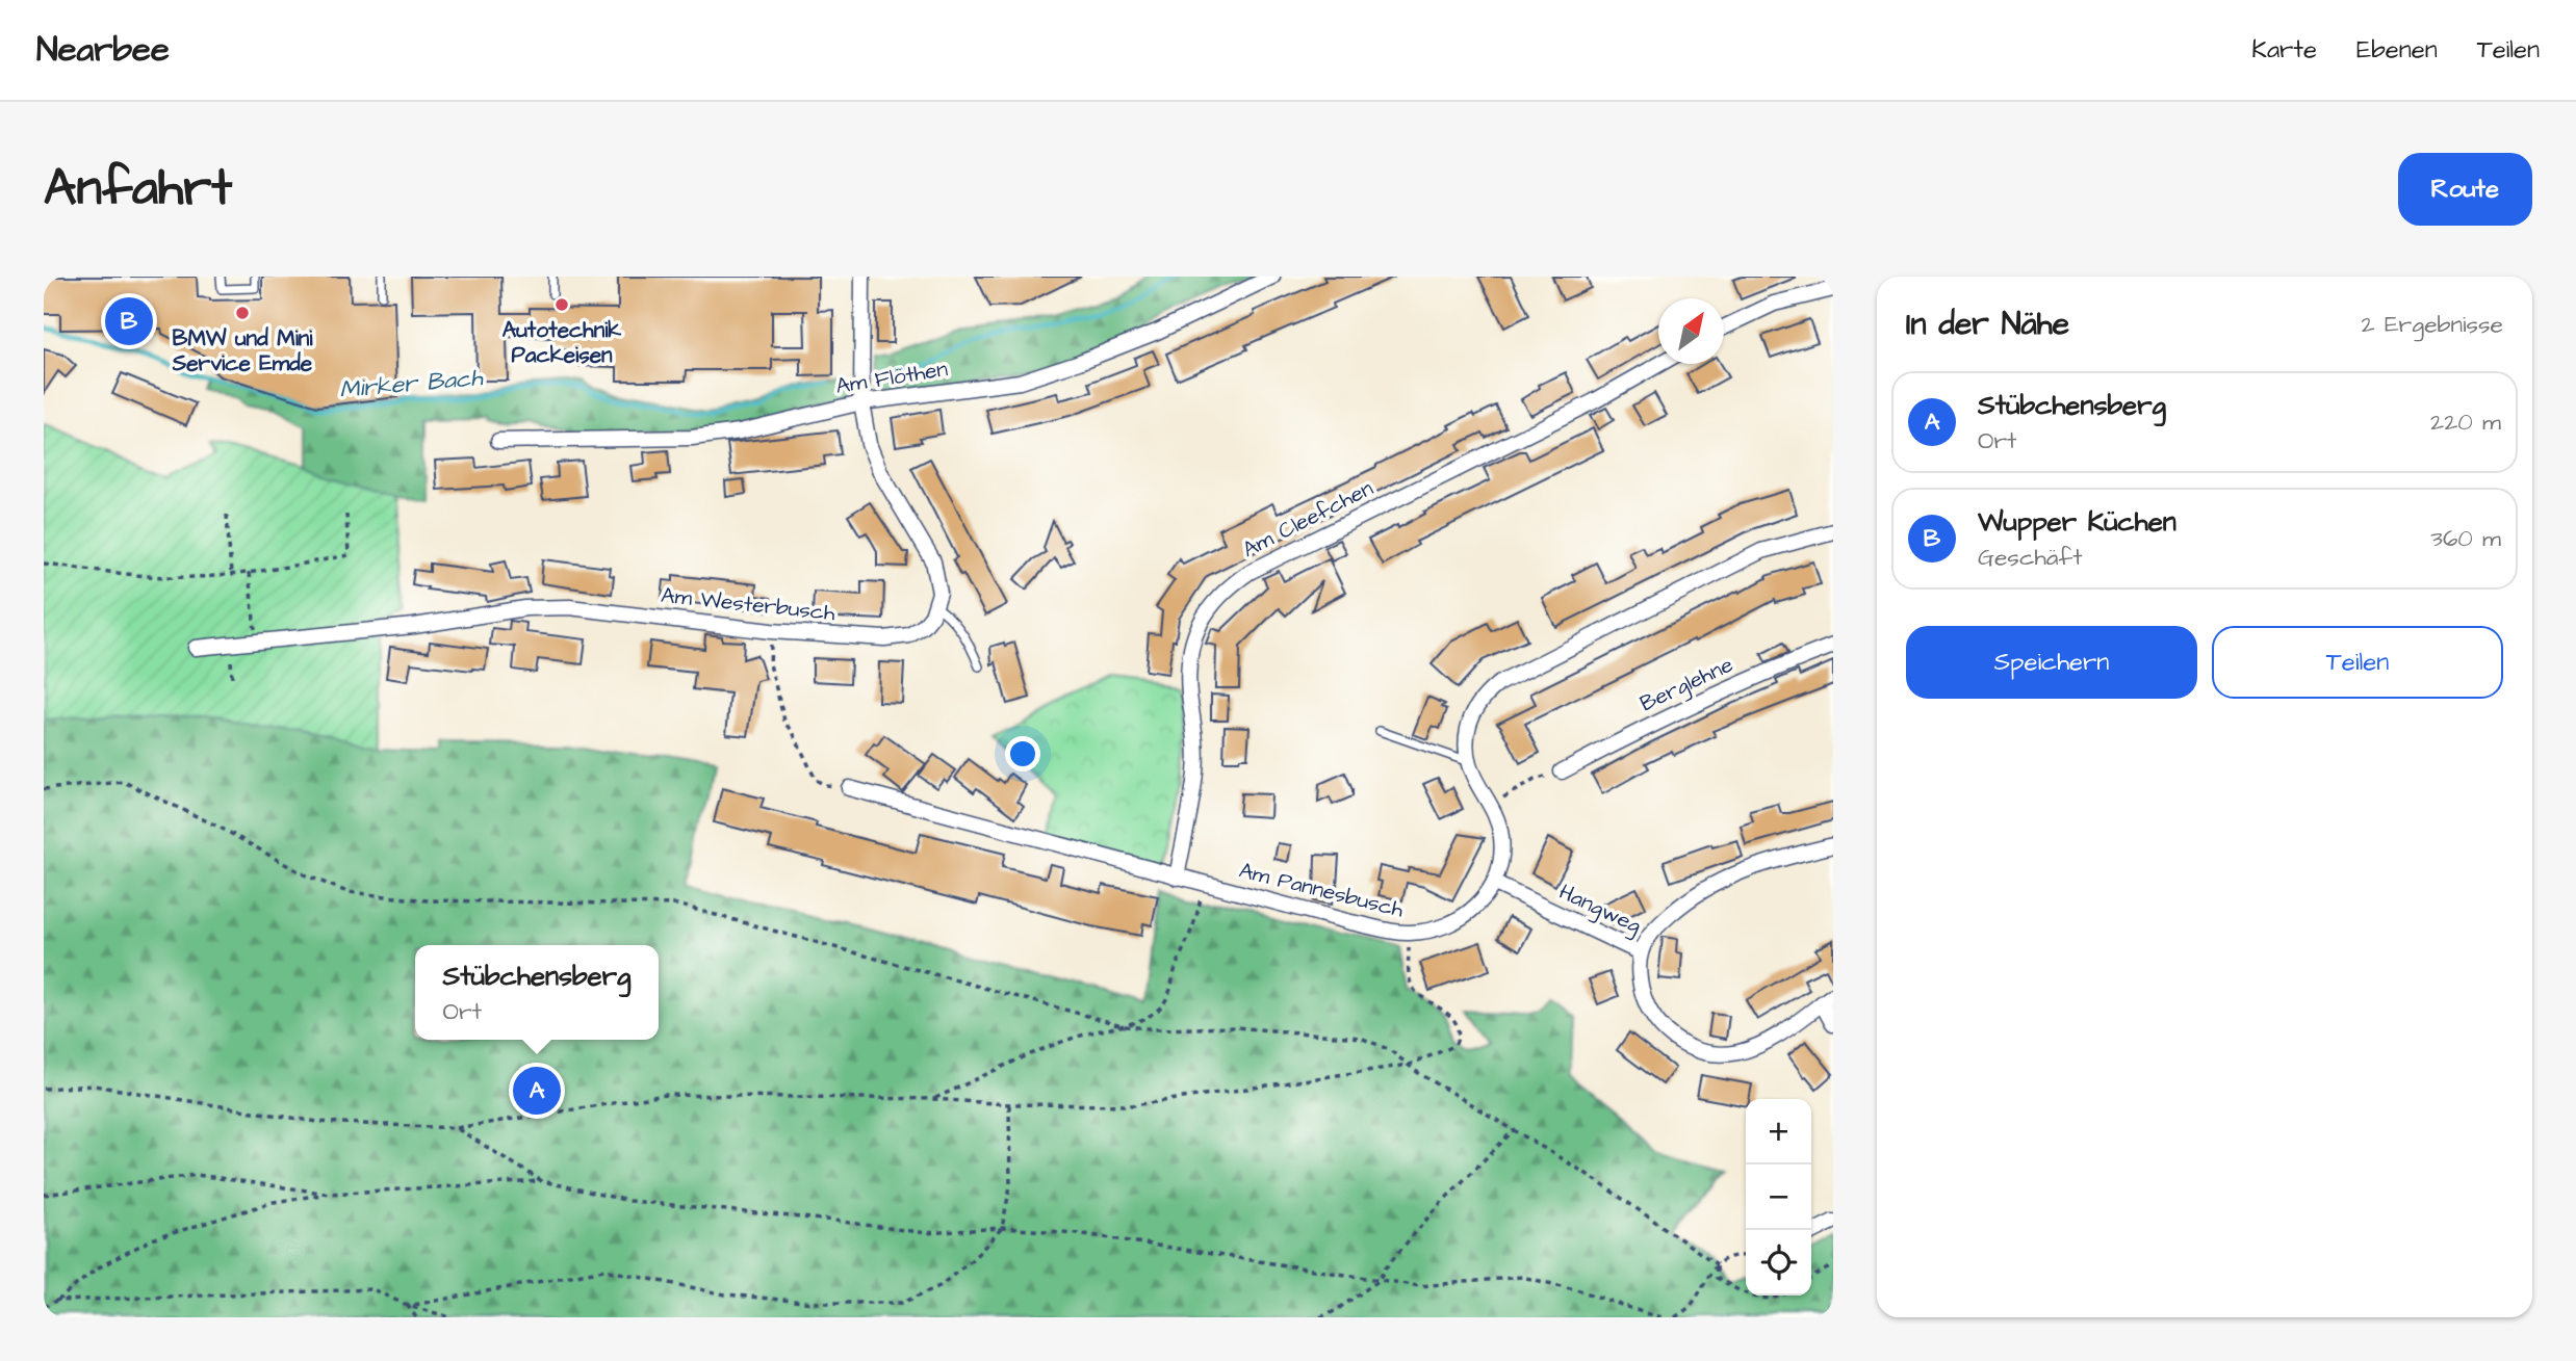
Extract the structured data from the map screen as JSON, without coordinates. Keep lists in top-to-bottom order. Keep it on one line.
{"streets":{"street":["Am Flöthen","Am Cleefchen","Am Westerbusch","Berglehne","Am Pannesbusch","Hangweg"]},"crossings":[["Am Cleefchen","Am Pannesbusch"],["Am Pannesbusch","Hangweg"]],"water":["Mirker Bach"],"places":["Autotechnik Packeisen","BMW und Mini Service Emde"],"north":"top right","page":{"header":"Nearbee","nav":["Karte","Ebenen","Teilen"],"buttons":["Route",["Speichern","Teilen"]],"title":"Anfahrt","heading":["In der Nähe","2 Ergebnisse"],"pins":["B","A"],"list":[{"mark":"A","name":"Stübchensberg","note":"Ort","value":"220 m"},{"mark":"B","name":"Wupper Küchen","note":"Geschäft","value":"360 m"}],"popup":["Stübchensberg","Ort"],"map_buttons":["+","−"]}}
